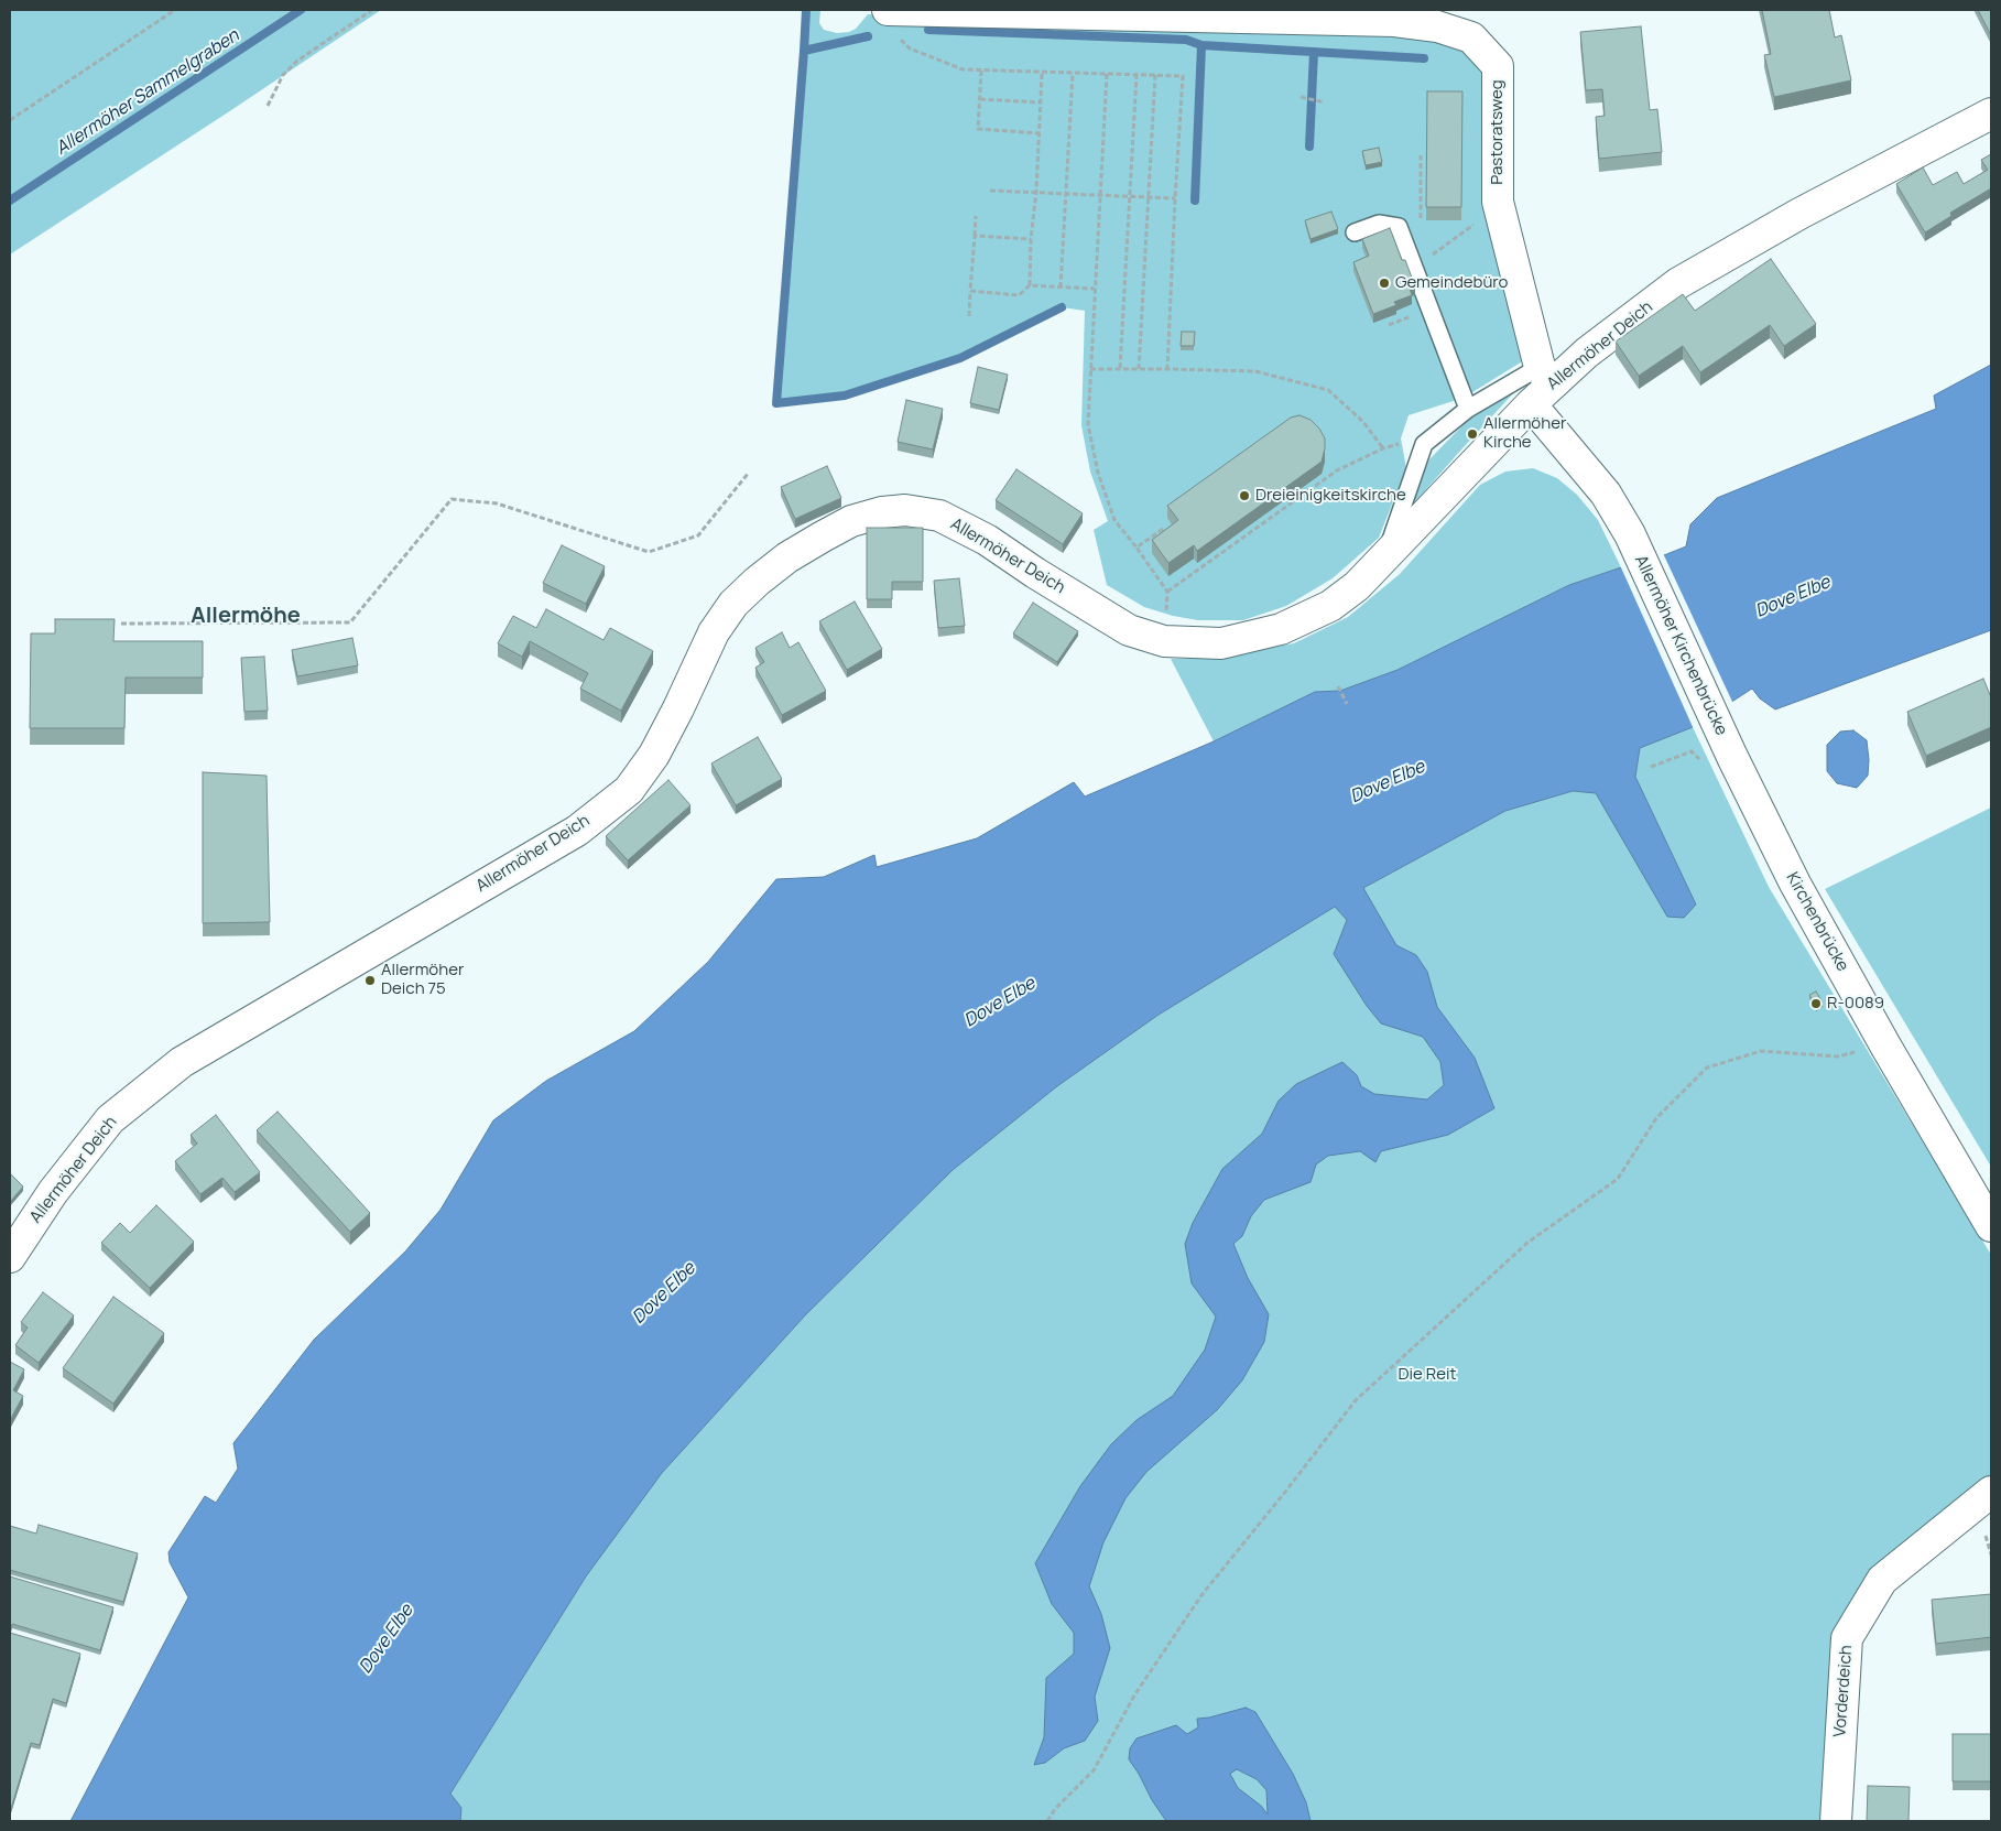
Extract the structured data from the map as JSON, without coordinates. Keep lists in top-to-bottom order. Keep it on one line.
{"streets":{"street":["Pastoratsweg","Allermöher Deich","Allermöher Kirchenbrücke","Kirchenbrücke","Vorderdeich"]},"crossings":[["Pastoratsweg","Allermöher Deich"],["Pastoratsweg","Allermöher Kirchenbrücke"],["Allermöher Deich","Allermöher Kirchenbrücke"],["Allermöher Kirchenbrücke","Kirchenbrücke"]],"districts":["Allermöhe"],"water":["Allermöher Sammelgraben","Dove Elbe"],"parks":["Die Reit"],"places":["Gemeindebüro","Allermöher Kirche","Dreieinigkeitskirche","Allermöher Deich 75","R-0089"]}
